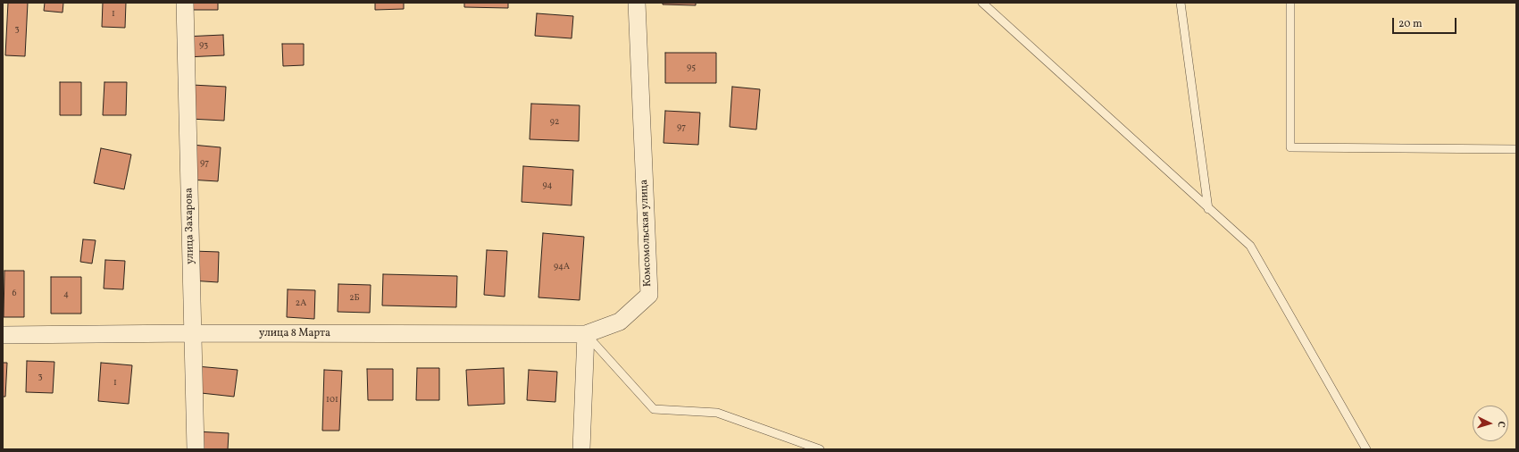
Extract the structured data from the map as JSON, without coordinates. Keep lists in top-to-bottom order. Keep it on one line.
{"streets":{"street":["улица Захарова","Комсомольская улица","улица 8 Марта"]},"crossings":[["улица Захарова","улица 8 Марта"],["Комсомольская улица","улица 8 Марта"]],"house_numbers":["1","3","93","95","92","97","97","94","94А","6","4","2Б","2А","3","1","101"],"scale_bar":"20 m","north":"right"}
